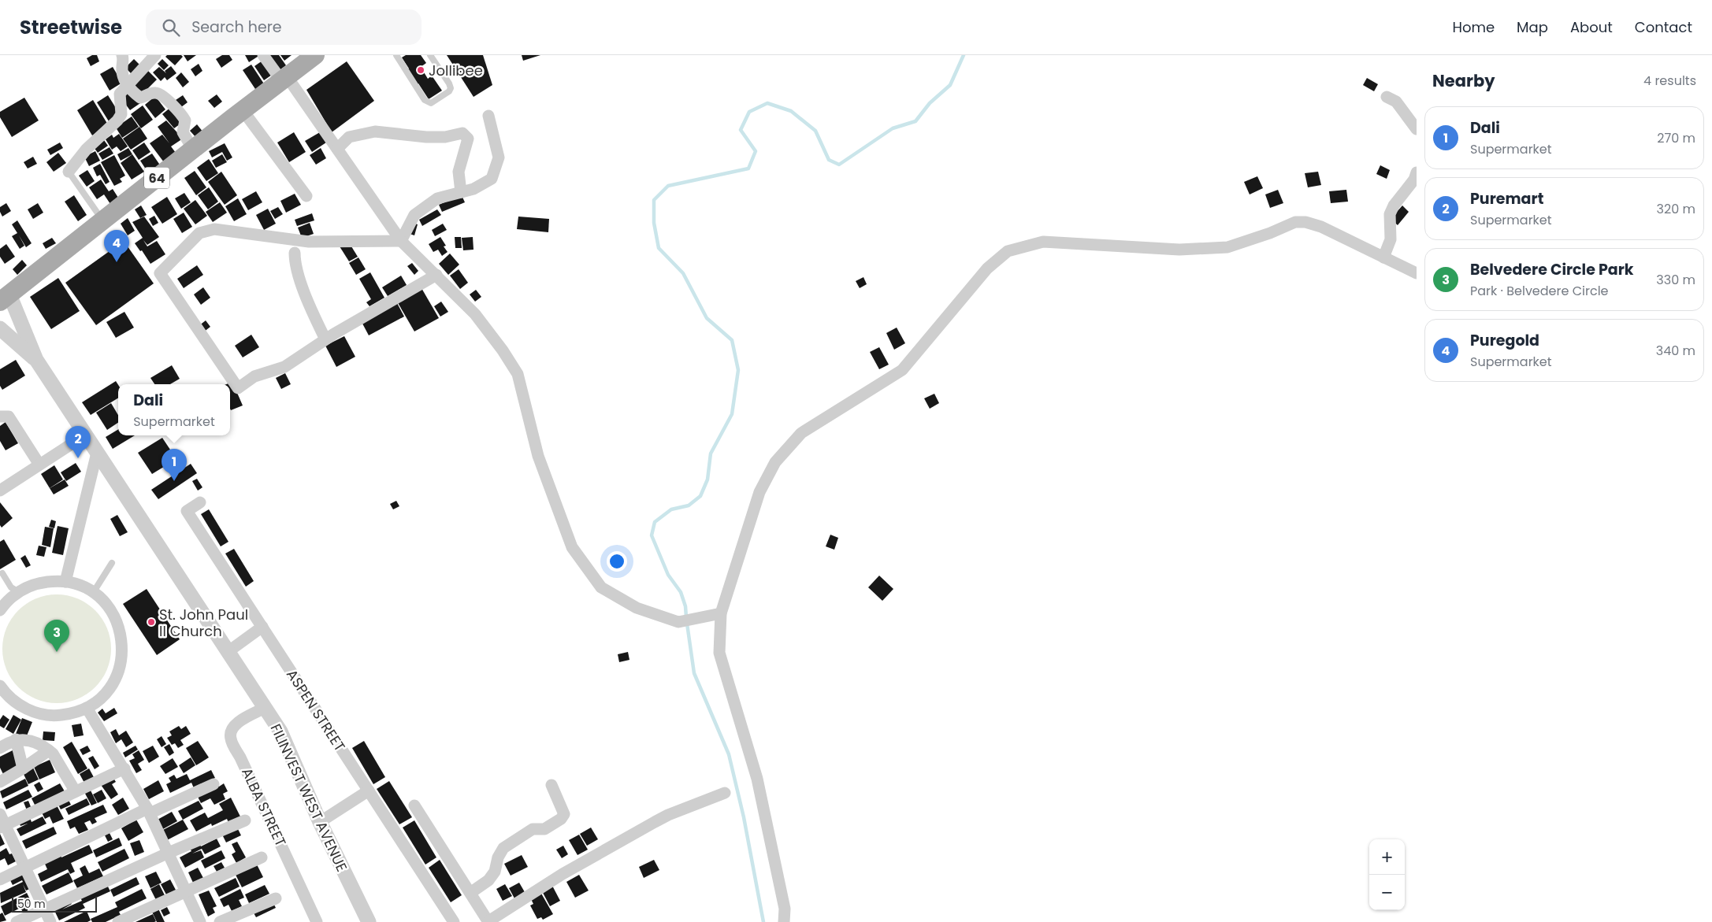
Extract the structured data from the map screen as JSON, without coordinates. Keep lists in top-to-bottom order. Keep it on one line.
{"streets":{"main road":["64"],"street":["ASPEN STREET","FILINVEST WEST AVENUE","ALBA STREET"]},"crossings":[["64","FILINVEST WEST AVENUE"],["FILINVEST WEST AVENUE","ALBA STREET"]],"places":["Jollibee","St. John Paul II Church"],"scale_bar":"50 m","page":{"header":"Streetwise","search":"Search here","nav":["Home","Map","About","Contact"],"heading":["Nearby","4 results"],"list":[{"mark":"1","name":"Dali","note":"Supermarket","value":"270 m"},{"mark":"2","name":"Puremart","note":"Supermarket","value":"320 m"},{"mark":"3","name":"Belvedere Circle Park","note":"Park · Belvedere Circle","value":"330 m"},{"mark":"4","name":"Puregold","note":"Supermarket","value":"340 m"}],"pins":["4","2","1","3"],"popup":["Dali","Supermarket"],"map_buttons":["+","−"],"scale":"50 m"}}
